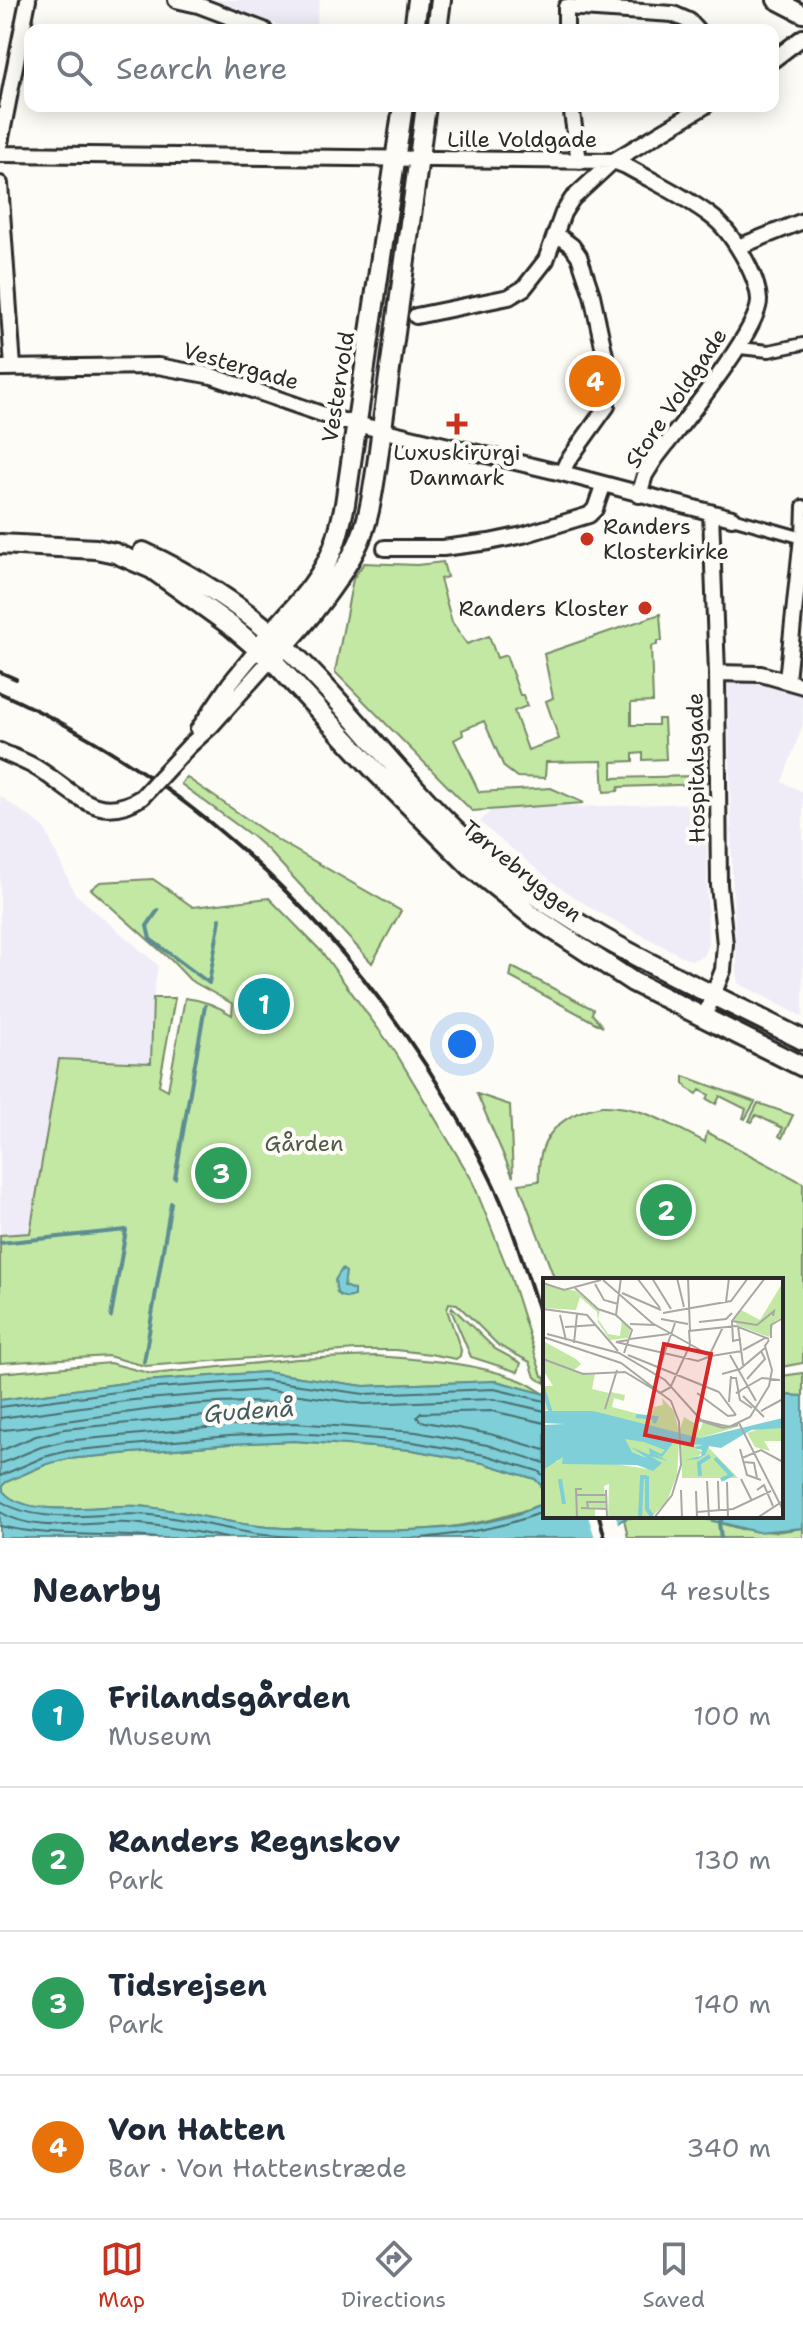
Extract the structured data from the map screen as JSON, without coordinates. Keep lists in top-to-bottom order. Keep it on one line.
{"streets":{"main road":["Vestervold","Tørvebryggen"],"street":["Lille Voldgade","Vestergade","Store Voldgade","Hospitalsgade"]},"crossings":[["Lille Voldgade","Vestervold"],["Lille Voldgade","Store Voldgade"],["Vestergade","Vestervold"],["Vestergade","Store Voldgade"],["Vestervold","Tørvebryggen"],["Hospitalsgade","Tørvebryggen"]],"water":["Gudenå"],"parks":["Gården"],"places":{"health":["Luxuskirurgi Danmark"],"other":["Randers Klosterkirke","Randers Kloster"]},"page":{"search":"Search here","pins":["4","1","3","2"],"heading":["Nearby","4 results"],"list":[{"mark":"1","name":"Frilandsgården","note":"Museum","value":"100 m"},{"mark":"2","name":"Randers Regnskov","note":"Park","value":"130 m"},{"mark":"3","name":"Tidsrejsen","note":"Park","value":"140 m"},{"mark":"4","name":"Von Hatten","note":"Bar · Von Hattenstræde","value":"340 m"}],"nav":["Map","Directions","Saved"]}}
